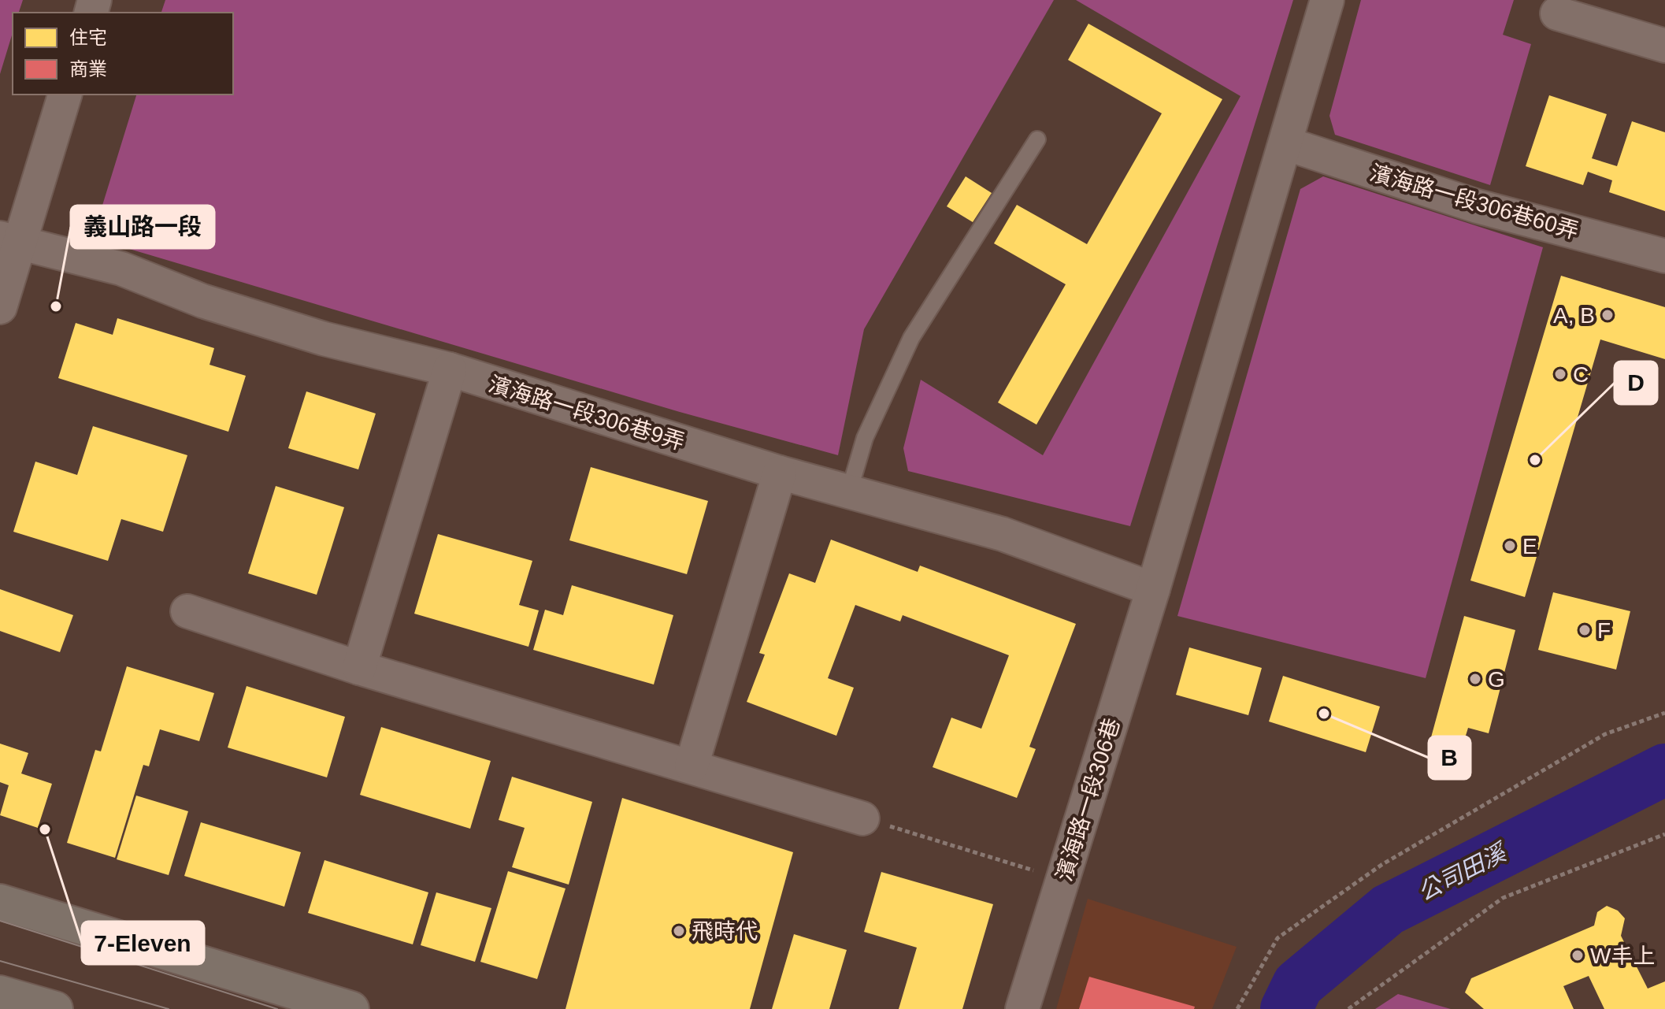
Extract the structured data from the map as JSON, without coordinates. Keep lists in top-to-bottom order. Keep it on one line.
{"streets":{"street":["濱海路一段306巷60弄","濱海路一段306巷9弄","濱海路一段306巷"]},"crossings":[["濱海路一段306巷60弄","濱海路一段306巷"],["濱海路一段306巷9弄","濱海路一段306巷"]],"water":["公司田溪"],"places":["義山路一段","A, B","C","D","E","F","G","B","7-Eleven","飛時代","W丰上"],"legend":["住宅","商業"]}
